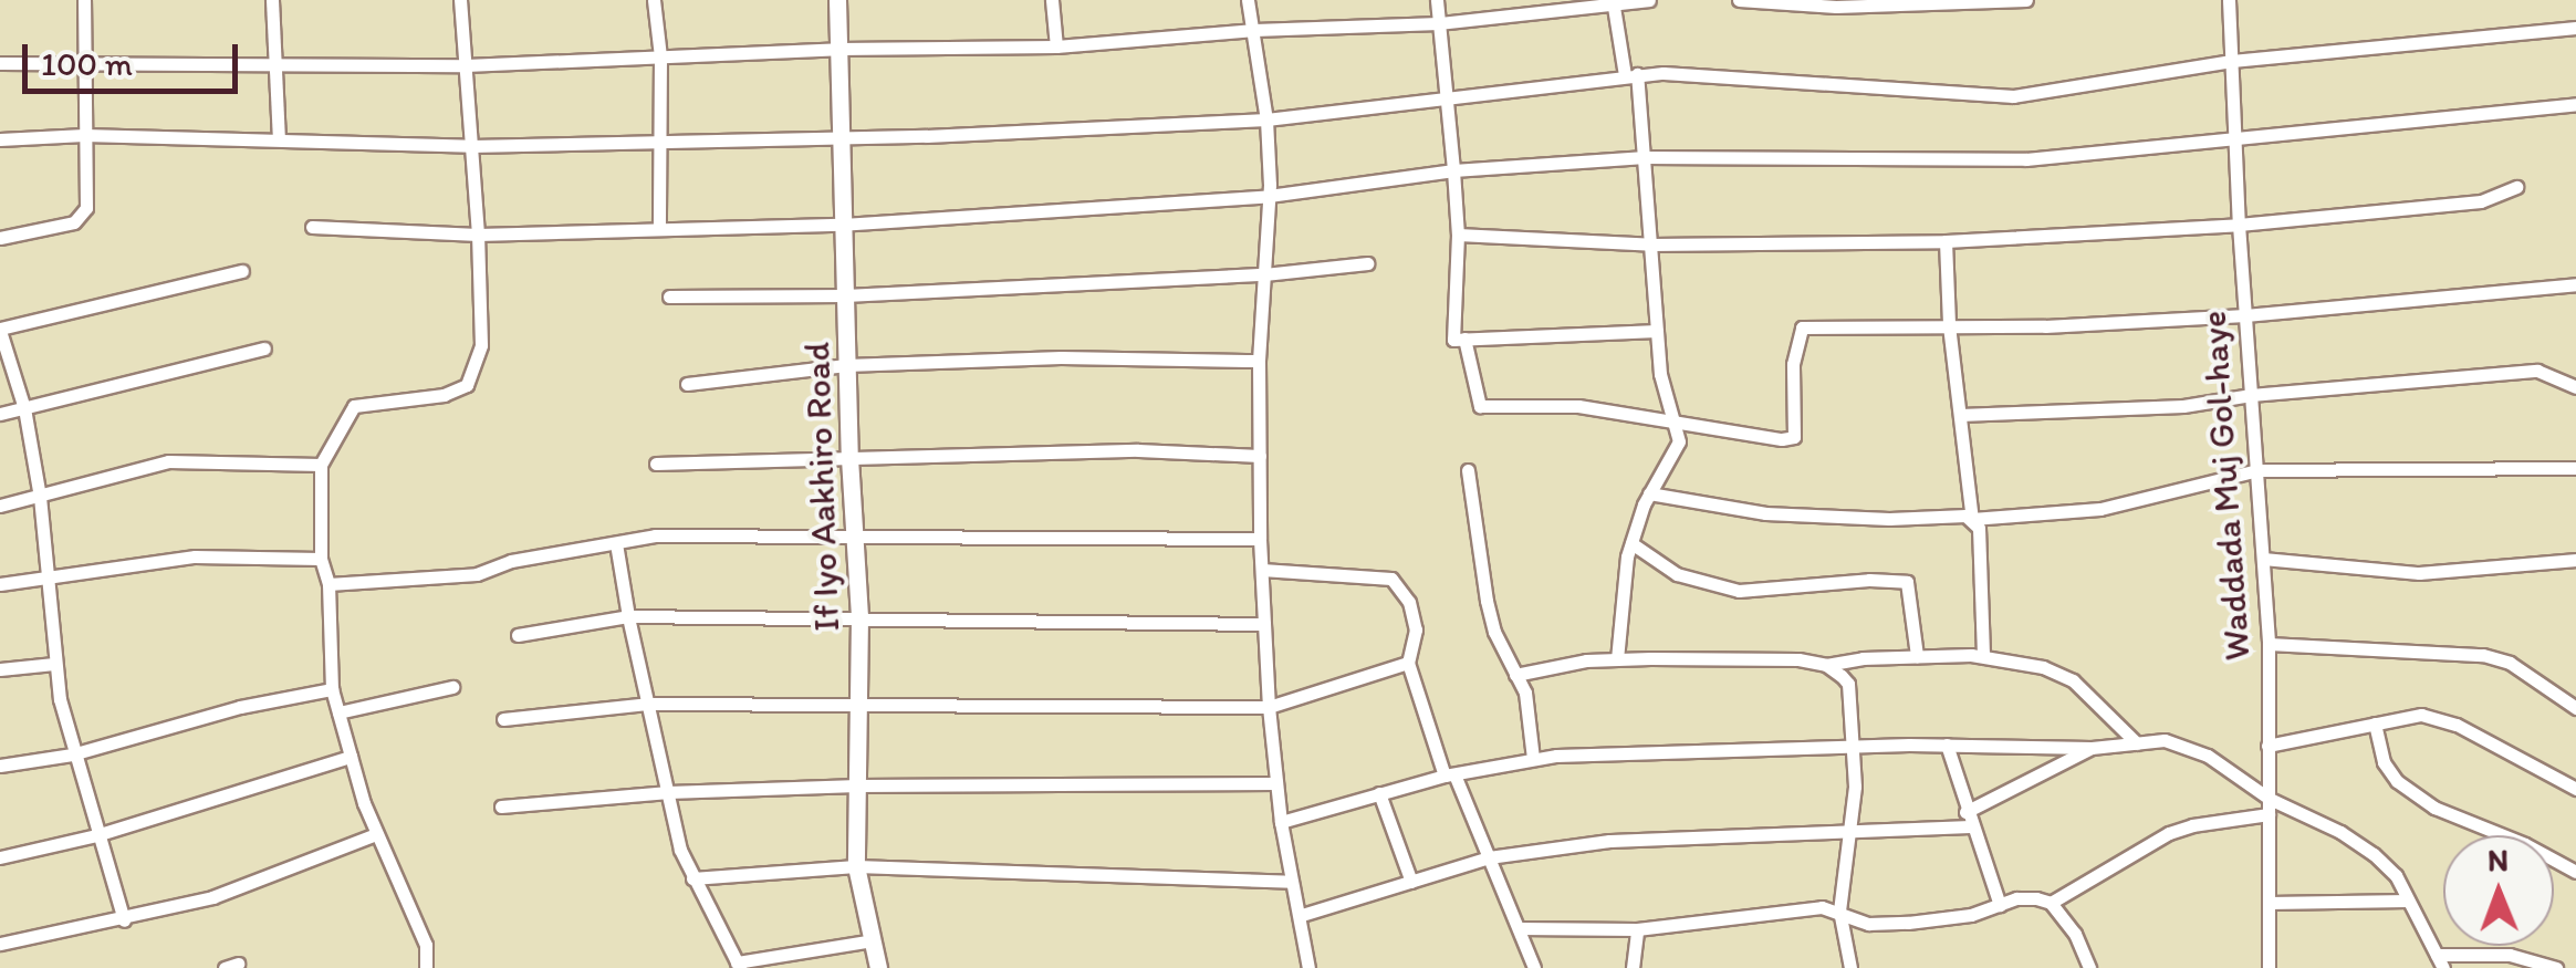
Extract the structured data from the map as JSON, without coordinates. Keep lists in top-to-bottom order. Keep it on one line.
{"streets":{"street":["Waddada Muj Gol-haye","If Iyo Aakhiro Road"]},"scale_bar":"100 m","north":"top"}
